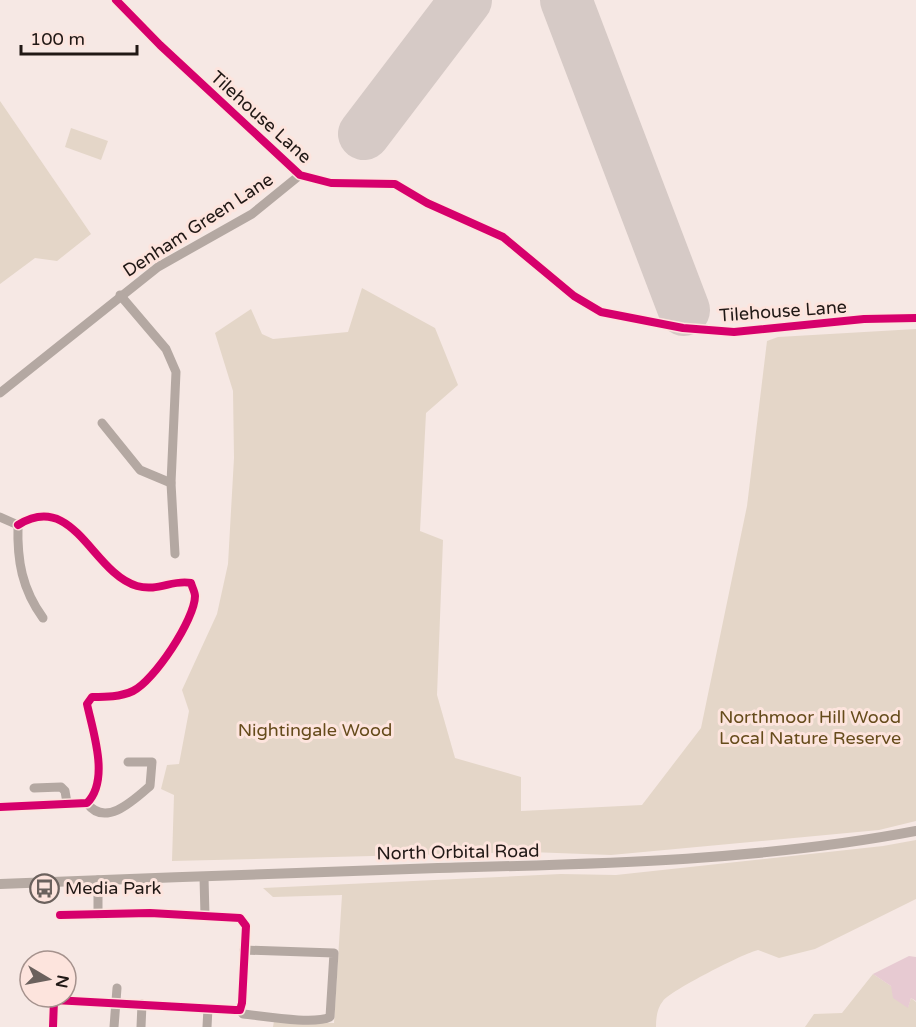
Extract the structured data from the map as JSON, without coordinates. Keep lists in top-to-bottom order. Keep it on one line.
{"streets":{"main road":["North Orbital Road"],"street":["Tilehouse Lane","Denham Green Lane"]},"crossings":[["Tilehouse Lane","Denham Green Lane"]],"parks":["Northmoor Hill Wood Local Nature Reserve","Nightingale Wood"],"places":{"bus stop":["Media Park"]},"scale_bar":"100 m","north":"right"}
